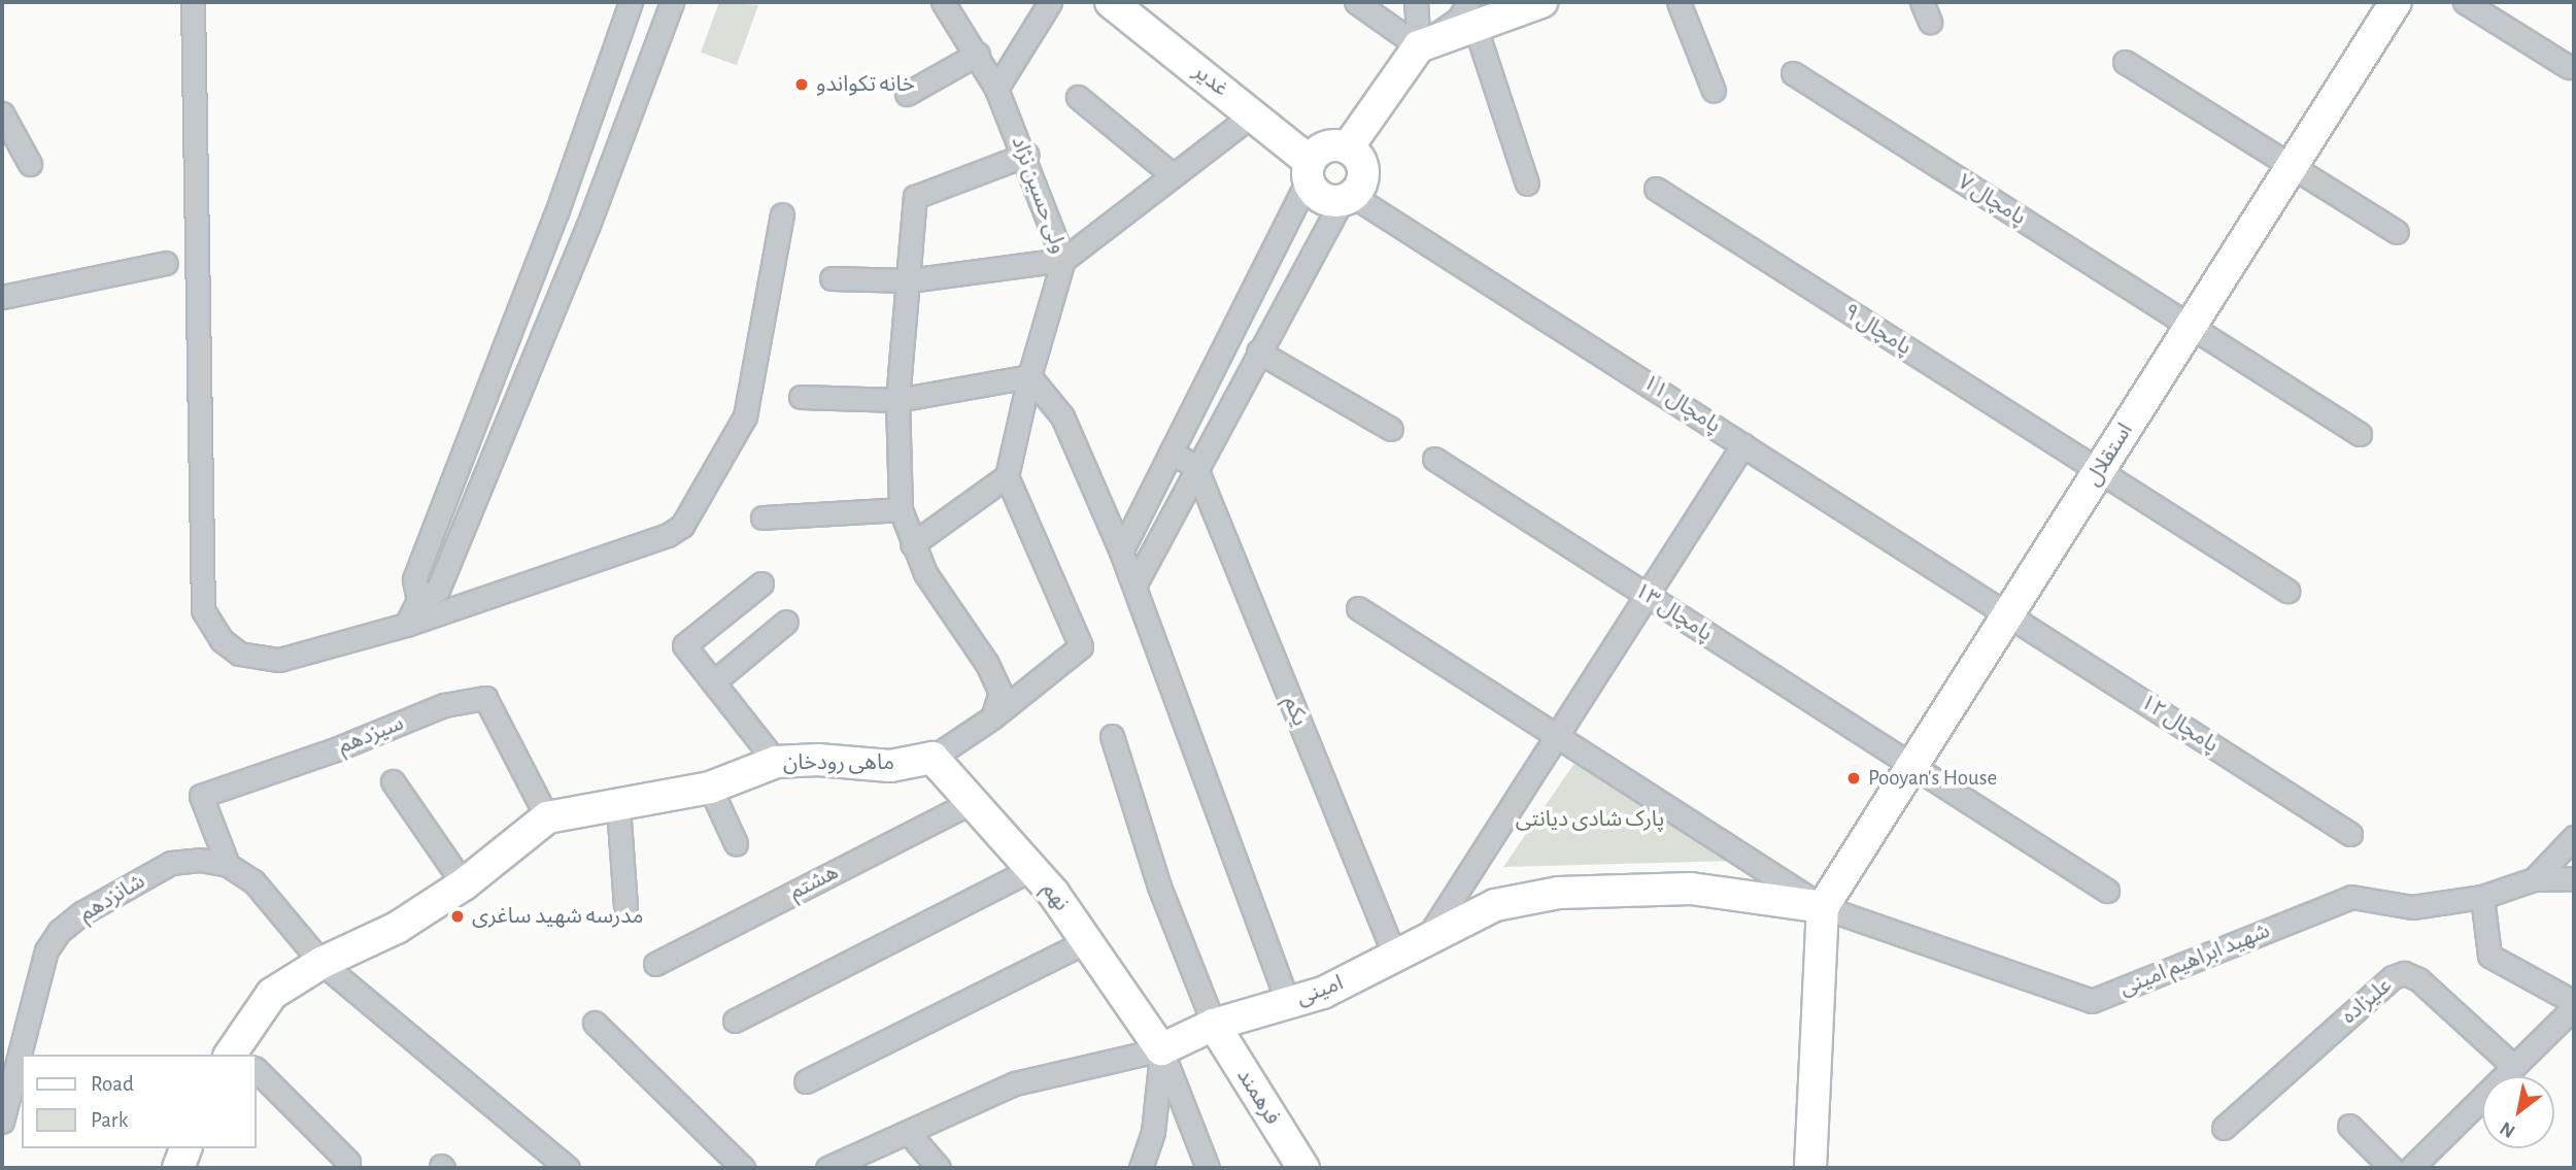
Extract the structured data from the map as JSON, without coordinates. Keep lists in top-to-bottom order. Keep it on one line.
{"streets":{"main road":["غدیر","استقلال","ماهی رودخان","نهم","امینی","فرهمند"],"street":["ولی حسین نژاد","پامچال ۷","پامچال ۹","پامچال ۱۱","پامچال ۱۳","یکم","پامچال ۱۲","سیزدهم","هشتم","شانزدهم","شهید ابراهیم امینی","علیزاده"]},"crossings":[["غدیر","پامچال ۱۱"],["ولی حسین نژاد","ماهی رودخان"],["پامچال ۷","استقلال"],["پامچال ۹","استقلال"],["پامچال ۱۱","استقلال"],["پامچال ۱۱","پامچال ۱۲"],["استقلال","پامچال ۱۳"],["استقلال","پامچال ۱۲"],["استقلال","شهید ابراهیم امینی"],["استقلال","امینی"],["یکم","امینی"],["سیزدهم","ماهی رودخان"],["سیزدهم","شانزدهم"],["ماهی رودخان","نهم"],["ماهی رودخان","شانزدهم"],["هشتم","نهم"],["نهم","امینی"],["شهید ابراهیم امینی","امینی"],["امینی","فرهمند"]],"parks":["پارک شادی دیانتی"],"places":["خانه تکواندو","Pooyan's House","مدرسه شهید ساغری"],"legend":["Road","Park"],"north":"bottom left"}
